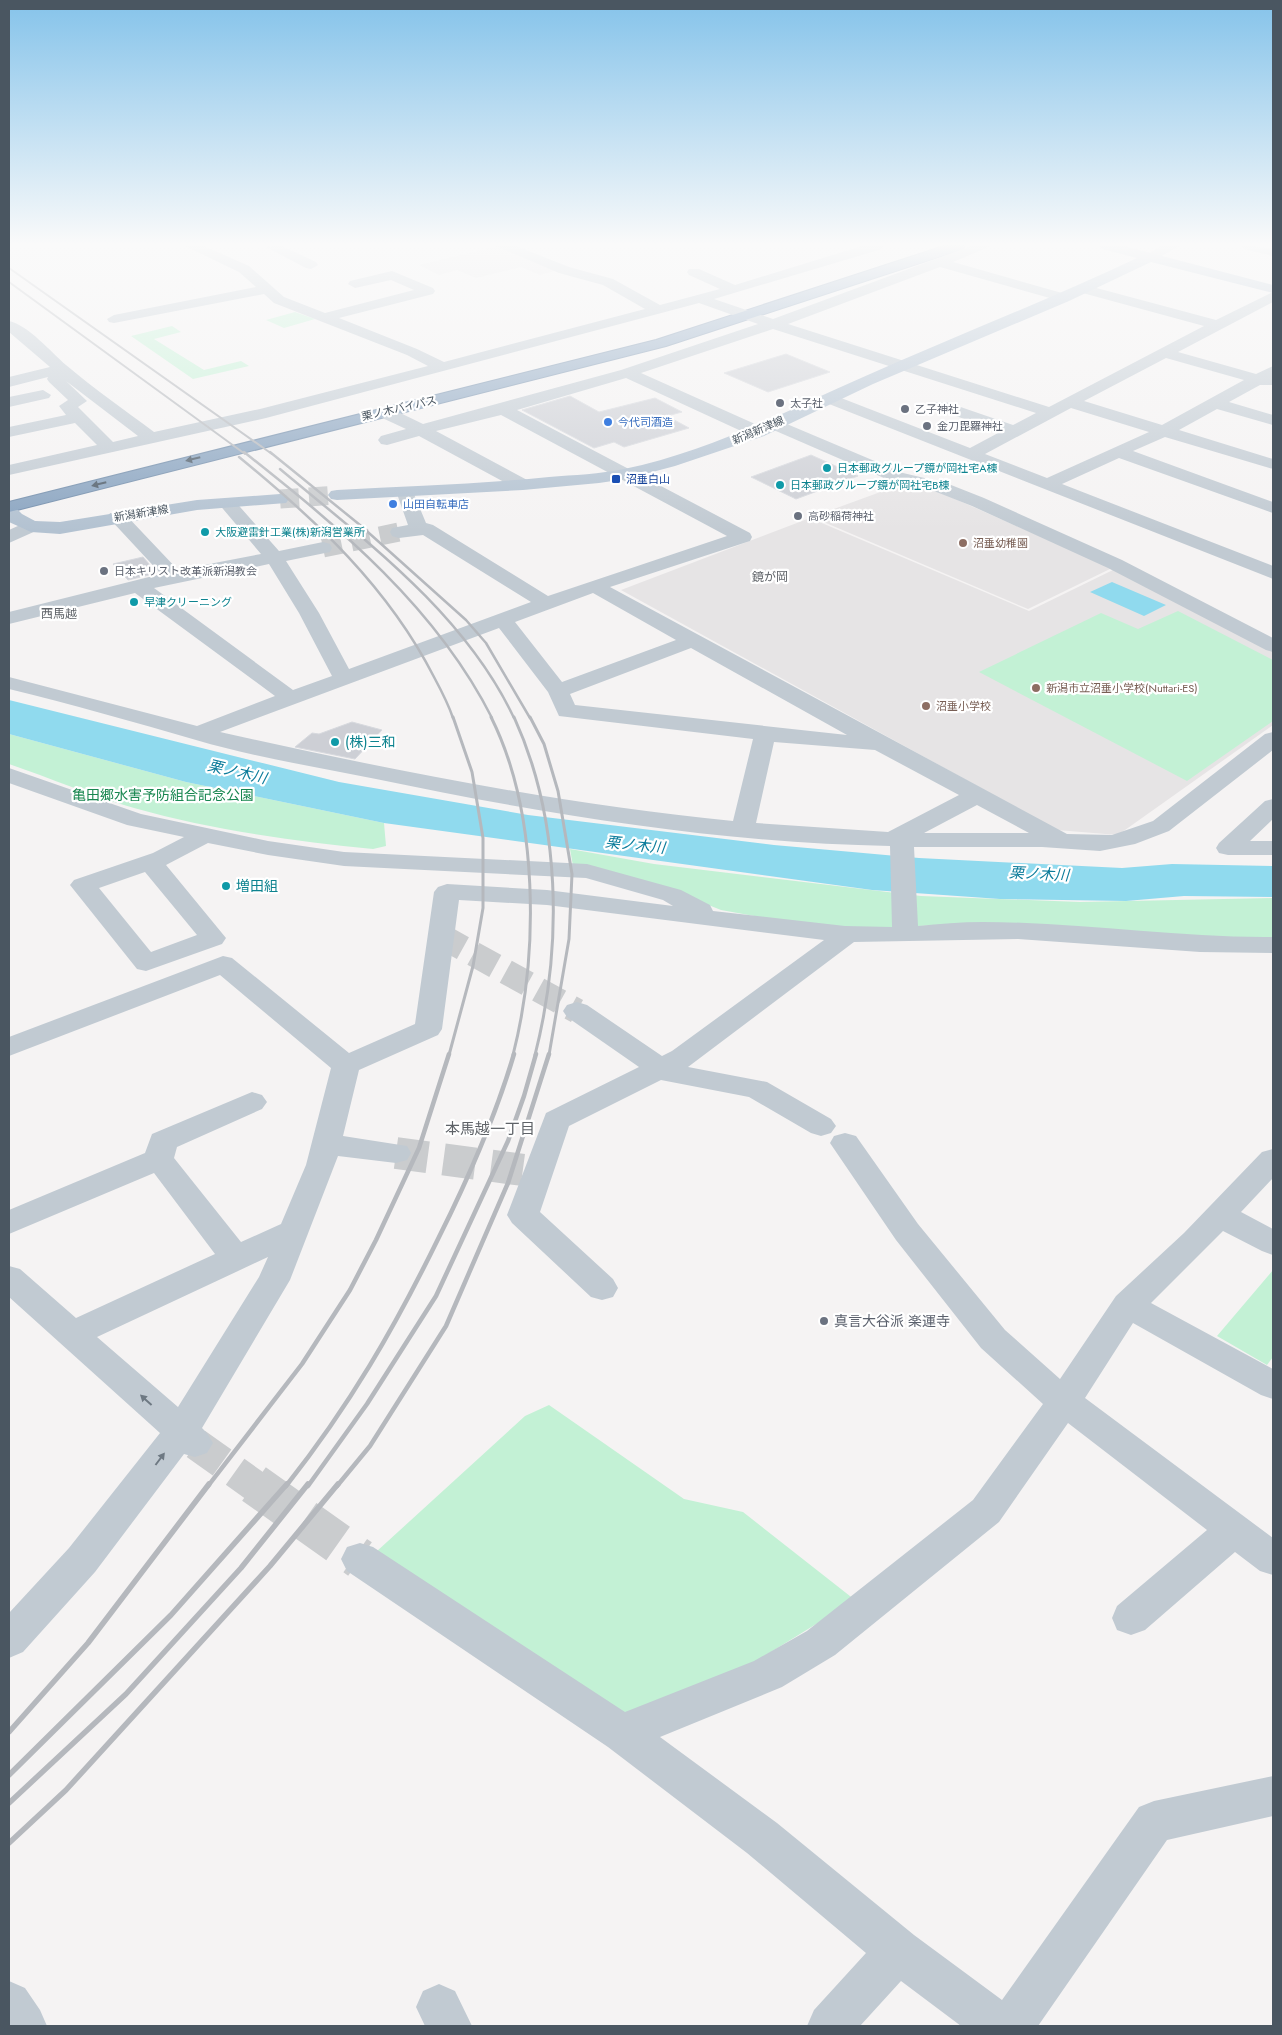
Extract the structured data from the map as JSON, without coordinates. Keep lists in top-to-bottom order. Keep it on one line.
{"streets":{"highway":["栗ノ木バイパス"],"main road":["新潟新津線"]},"crossings":[["栗ノ木バイパス","新潟新津線"]],"districts":["鏡が岡","西馬越","本馬越一丁目"],"water":["栗ノ木川"],"parks":["亀田郷水害予防組合記念公園"],"places":{"other":["太子社","乙子神社","今代司酒造","金刀毘羅神社","日本郵政グループ鏡が岡社宅A棟","日本郵政グループ鏡が岡社宅B棟","山田自転車店","高砂稲荷神社","大阪避雷針工業(株)新潟営業所","沼垂幼稚園","日本キリスト改革派新潟教会","早津クリーニング","新潟市立沼垂小学校(Nuttari-ES)","沼垂小学校","(株)三和","増田組","真言大谷派 楽運寺"],"transit":["沼垂白山"]}}
